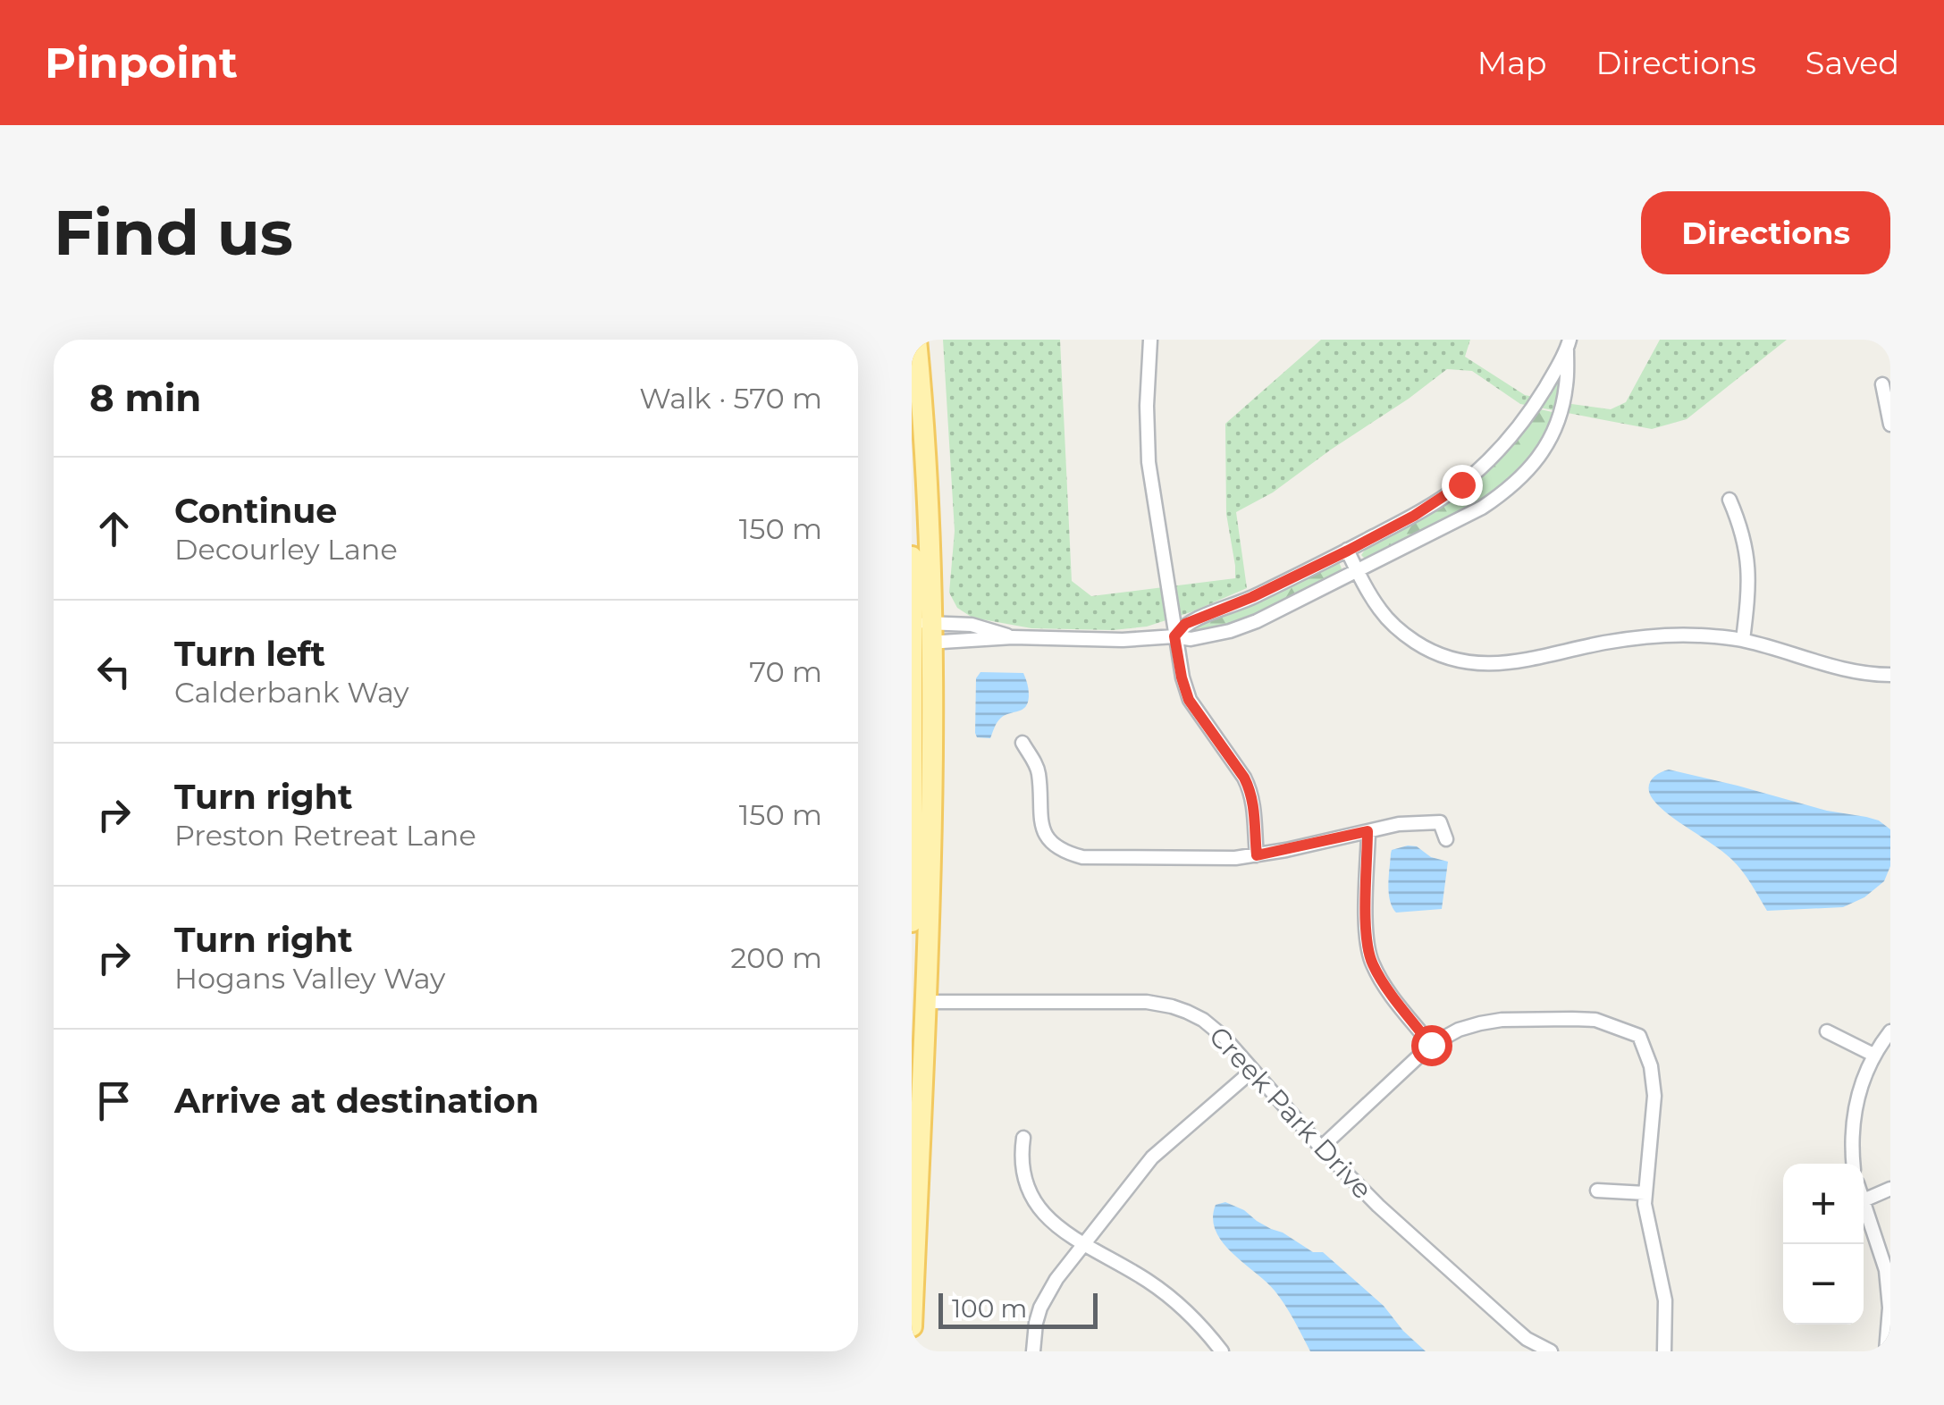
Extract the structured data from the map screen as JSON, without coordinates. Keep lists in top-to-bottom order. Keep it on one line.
{"streets":{"street":["Creek Park Drive"]},"scale_bar":"100 m","page":{"header":"Pinpoint","nav":["Map","Directions","Saved"],"buttons":"Directions","title":"Find us","heading":["8 min","Walk · 570 m"],"list":[["Continue","Decourley Lane","150 m"],["Turn left","Calderbank Way","70 m"],["Turn right","Preston Retreat Lane","150 m"],["Turn right","Hogans Valley Way","200 m"],"Arrive at destination"],"map_buttons":["+","−"],"scale":"100 m"}}
